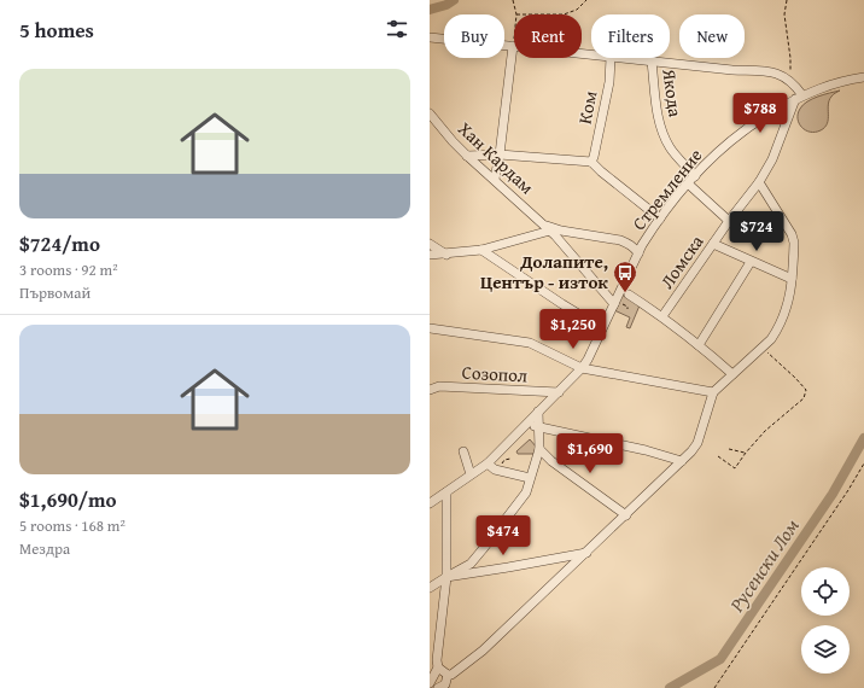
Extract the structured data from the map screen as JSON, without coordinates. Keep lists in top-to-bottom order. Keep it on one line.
{"streets":{"street":["Якода","Ком","Хан Кардам","Стремление","Ломска","Созопол"]},"crossings":[["Якода","Стремление"],["Хан Кардам","Стремление"],["Стремление","Ломска"],["Стремление","Созопол"]],"water":["Русенски Лом"],"places":{"bus stop":["Долапите, Център - изток"]},"page":{"heading":"5 homes","chip":["Buy","Rent","Filters","New"],"list":[{"name":"$724/mo","note":"3 rooms · 92 m² · Първомай"},{"name":"$1,690/mo","note":"5 rooms · 168 m² · Мездра"}],"price":["$788","$724","$1,250","$1,690","$474"]}}
